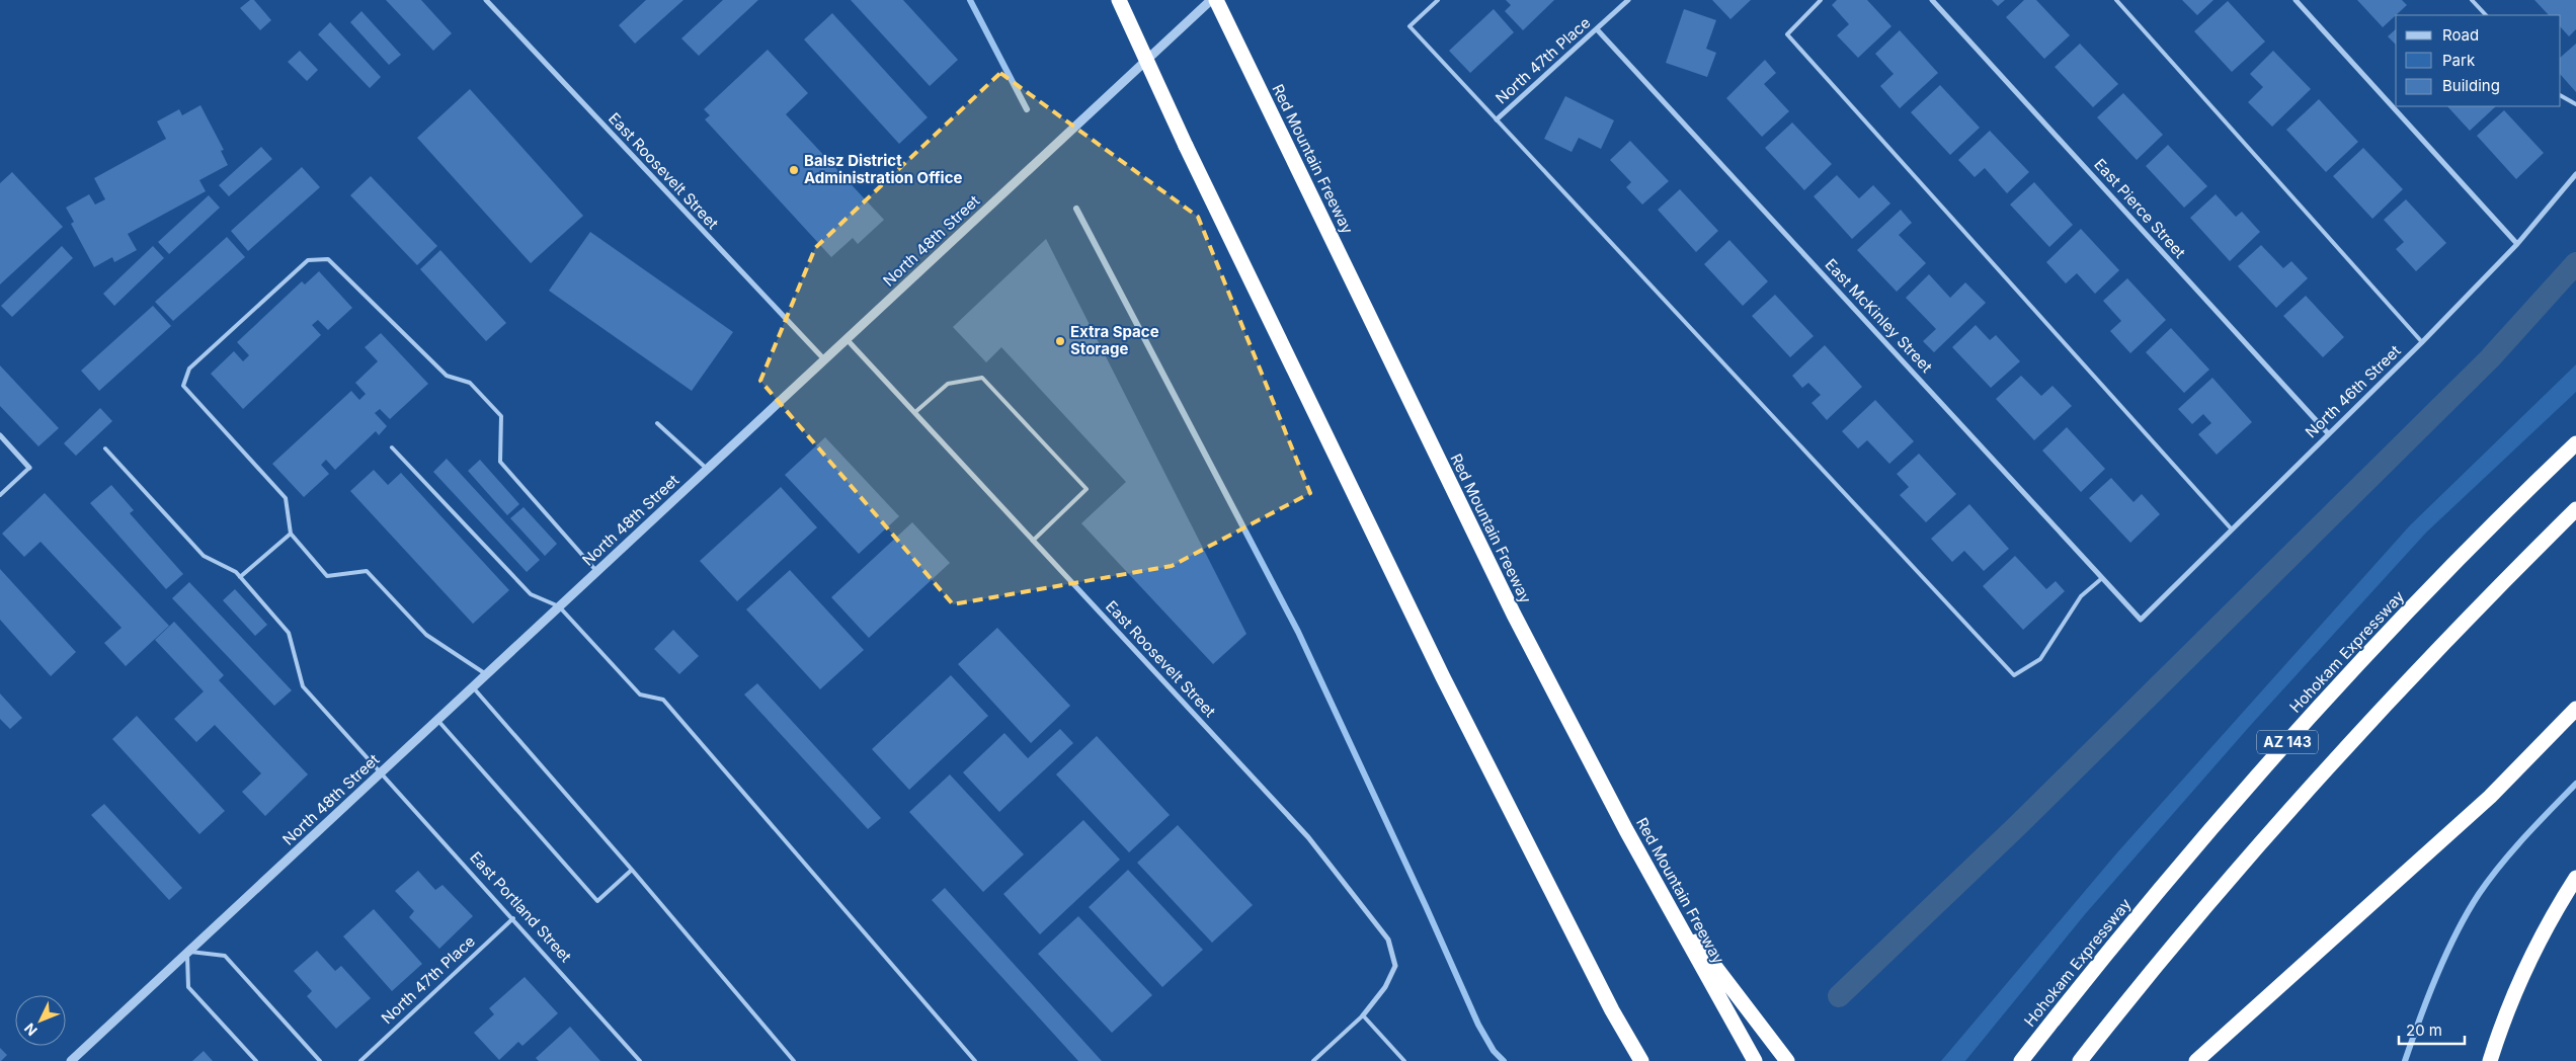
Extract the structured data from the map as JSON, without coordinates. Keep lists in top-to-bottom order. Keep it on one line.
{"streets":{"highway":["Red Mountain Freeway","Hohokam Expressway","AZ 143"],"street":["North 47th Place","East Roosevelt Street","East Pierce Street","North 48th Street","East McKinley Street","North 46th Street"],"lane":["East Portland Street"]},"crossings":[["North 47th Place","East McKinley Street"],["North 47th Place","East Portland Street"],["East Roosevelt Street","North 48th Street"],["East Pierce Street","North 46th Street"],["North 48th Street","East Portland Street"],["East McKinley Street","North 46th Street"]],"places":["Balsz District Administration Office","Extra Space Storage"],"legend":["Road","Park","Building"],"scale_bar":"20 m","north":"bottom left"}
